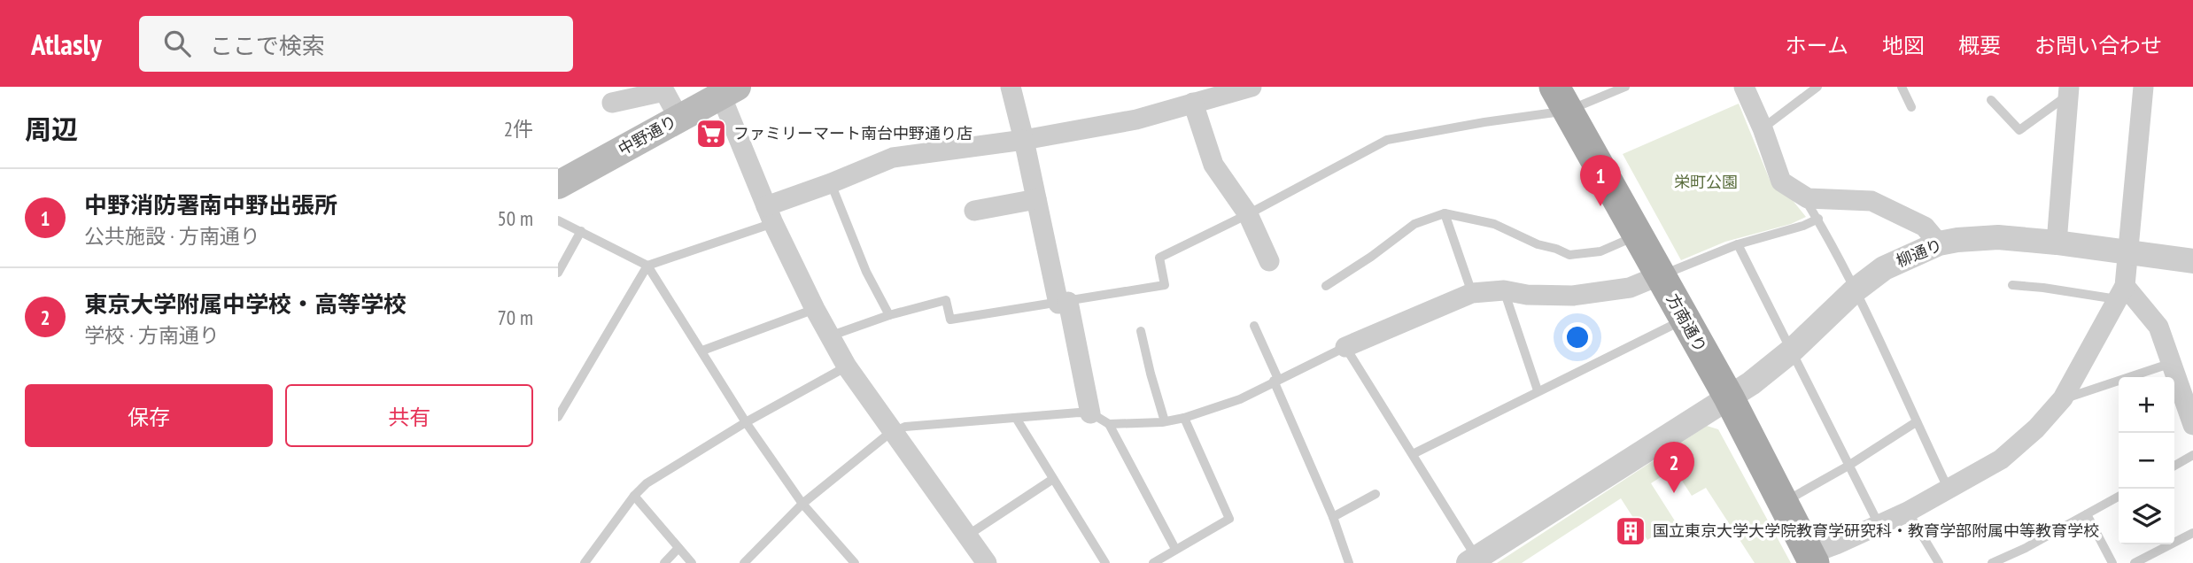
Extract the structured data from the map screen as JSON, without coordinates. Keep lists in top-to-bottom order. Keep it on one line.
{"streets":{"main road":["中野通り","方南通り"],"street":["柳通り"]},"crossings":[["柳通り","方南通り"]],"parks":["栄町公園"],"places":{"supermarket":["ファミリーマート南台中野通り店"],"building":["国立東京大学大学院教育学研究科・教育学部附属中等教育学校"]},"page":{"header":"Atlasly","search":"ここで検索","nav":["ホーム","地図","概要","お問い合わせ"],"heading":["周辺","2件"],"pins":["1","2"],"list":[{"mark":"1","name":"中野消防署南中野出張所","note":"公共施設 · 方南通り","value":"50 m"},{"mark":"2","name":"東京大学附属中学校・高等学校","note":"学校 · 方南通り","value":"70 m"}],"buttons":["保存","共有"],"map_buttons":["+","−"]}}
